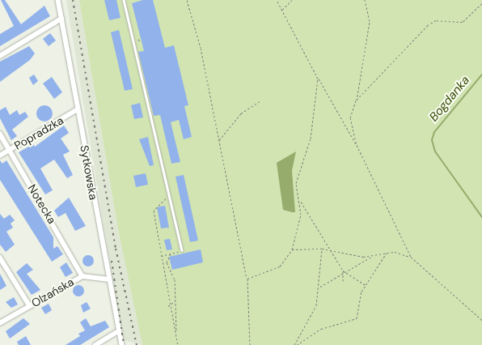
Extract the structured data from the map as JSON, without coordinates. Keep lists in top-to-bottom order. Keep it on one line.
{"streets":{"street":["Popradzka","Sytkowska","Notecka","Olzańska"]},"crossings":[["Popradzka","Sytkowska"],["Popradzka","Notecka"],["Sytkowska","Olzańska"],["Notecka","Olzańska"]],"water":["Bogdanka"]}
